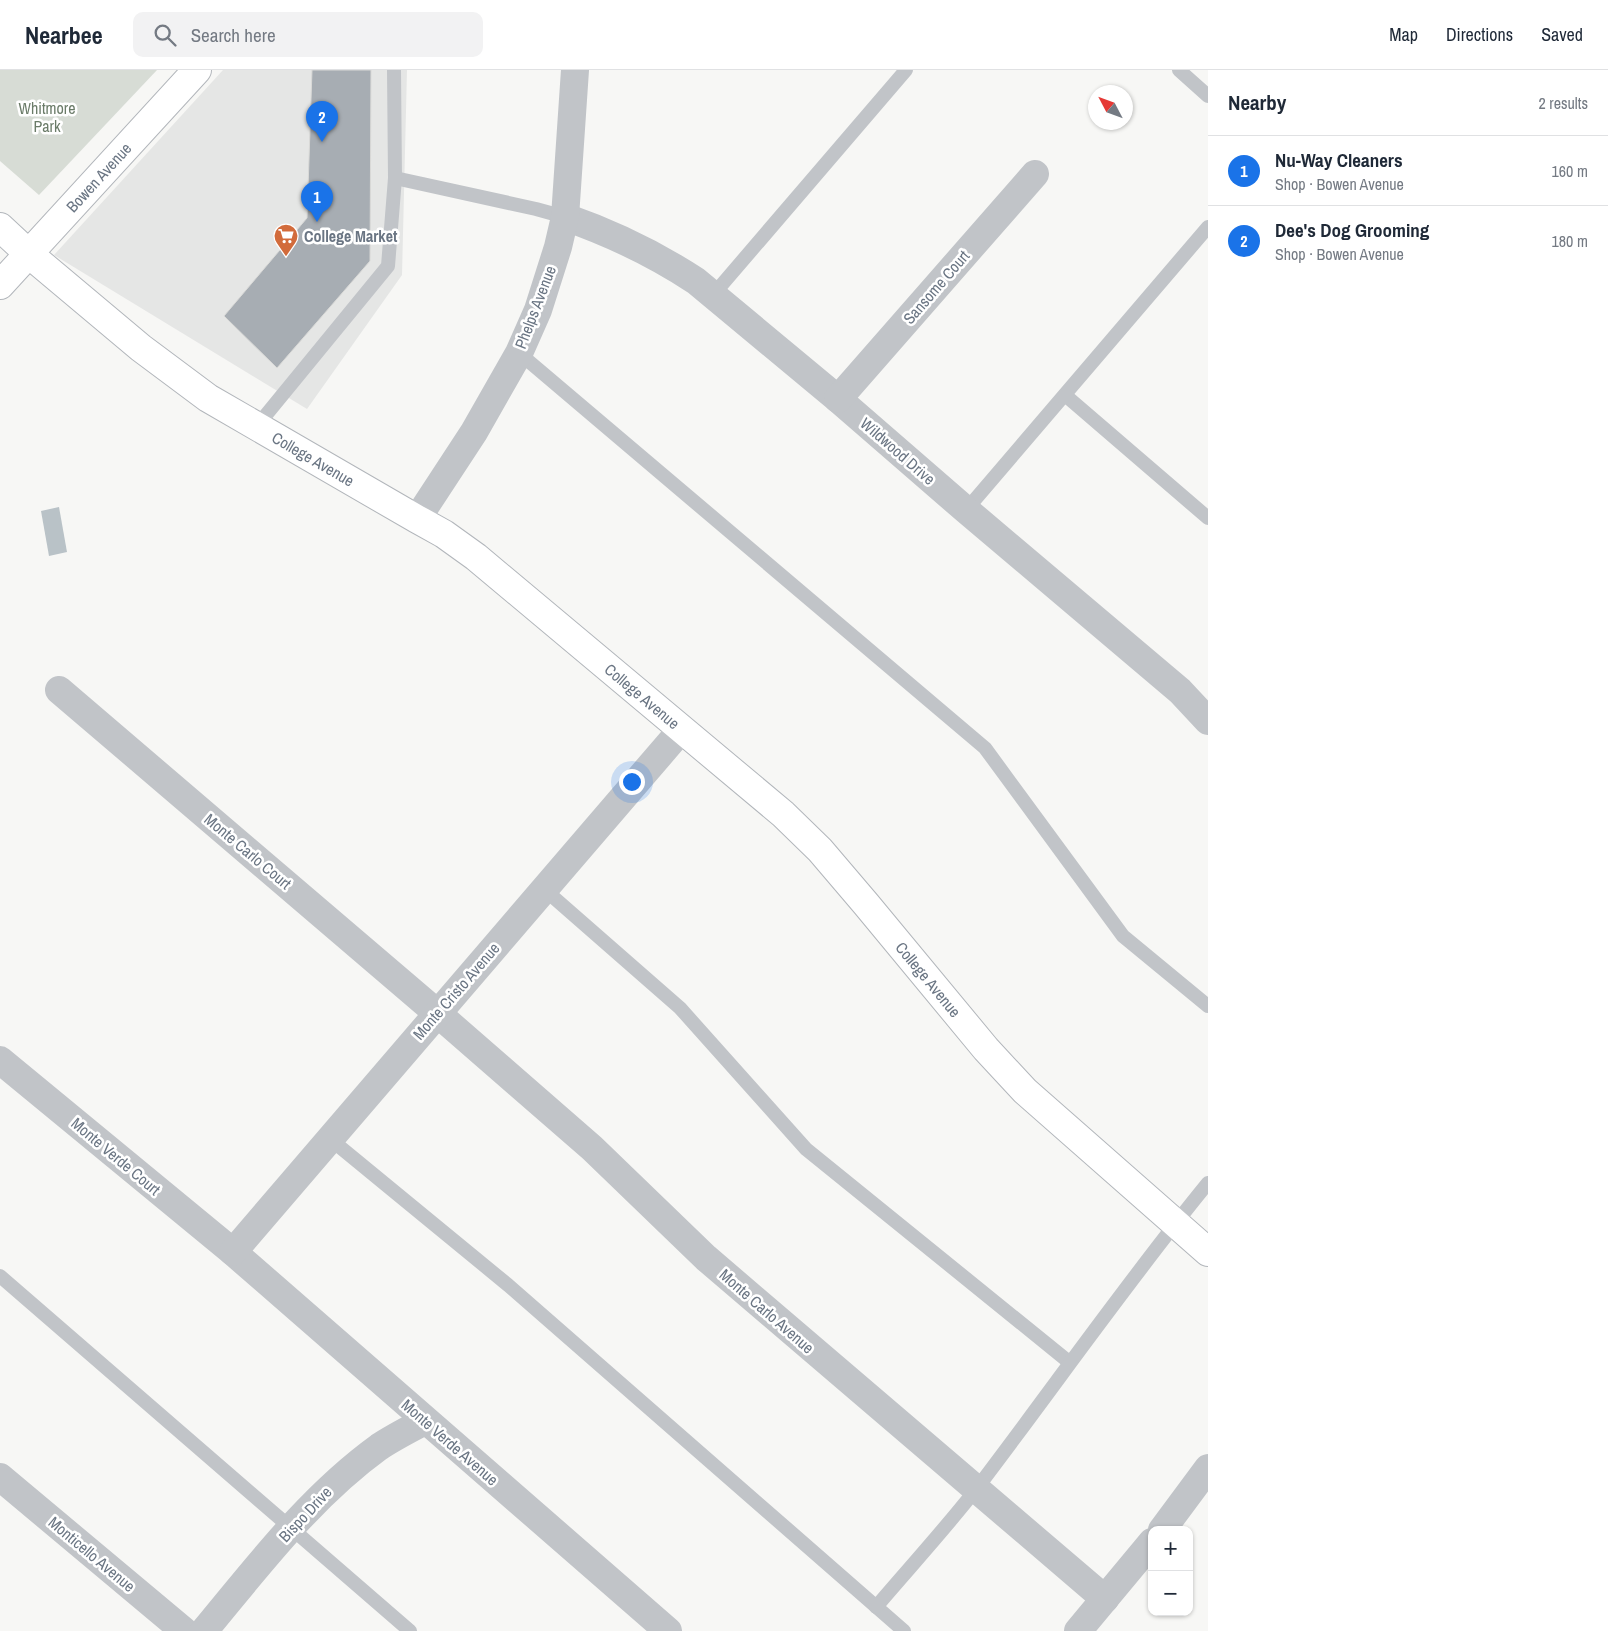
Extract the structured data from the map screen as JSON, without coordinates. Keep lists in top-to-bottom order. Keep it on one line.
{"streets":{"street":["Bowen Avenue","Sansome Court","Phelps Avenue","Wildwood Drive","College Avenue","Monte Carlo Court","Monte Cristo Avenue","Monte Verde Court","Monte Carlo Avenue","Monte Verde Avenue","Bispo Drive","Monticello Avenue"]},"crossings":[["Bowen Avenue","College Avenue"],["Sansome Court","Wildwood Drive"],["Phelps Avenue","Wildwood Drive"],["Phelps Avenue","College Avenue"],["College Avenue","Monte Cristo Avenue"],["Monte Carlo Court","Monte Cristo Avenue"],["Monte Carlo Court","Monte Carlo Avenue"],["Monte Cristo Avenue","Monte Verde Court"],["Monte Cristo Avenue","Monte Carlo Avenue"],["Monte Cristo Avenue","Monte Verde Avenue"],["Monte Verde Court","Monte Verde Avenue"],["Monte Verde Avenue","Bispo Drive"]],"parks":["Whitmore Park"],"places":{"supermarket":["College Market"]},"north":"top left","page":{"header":"Nearbee","search":"Search here","nav":["Map","Directions","Saved"],"heading":["Nearby","2 results"],"pins":["2","1"],"list":[{"mark":"1","name":"Nu-Way Cleaners","note":"Shop · Bowen Avenue","value":"160 m"},{"mark":"2","name":"Dee's Dog Grooming","note":"Shop · Bowen Avenue","value":"180 m"}],"map_buttons":["+","−"]}}
